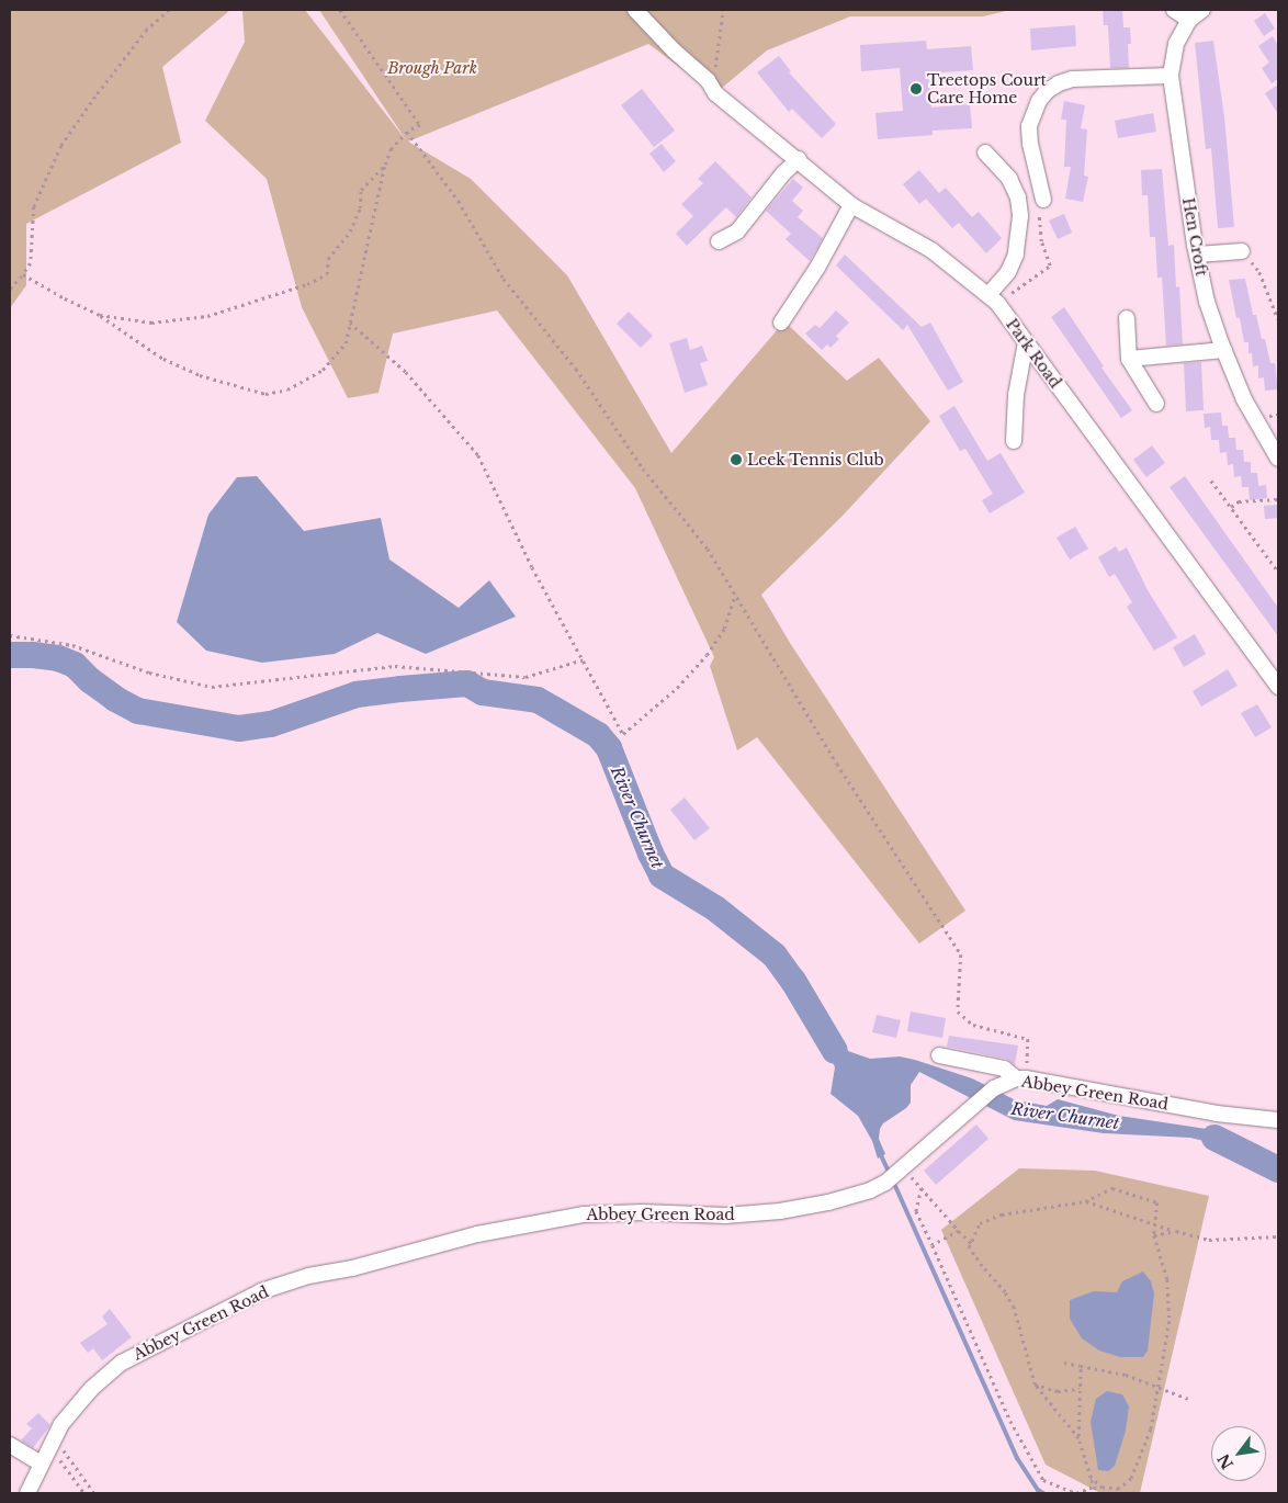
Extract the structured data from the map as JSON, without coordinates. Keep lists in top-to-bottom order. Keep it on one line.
{"streets":{"street":["Hen Croft","Park Road","Abbey Green Road"]},"water":["River Churnet"],"parks":["Brough Park"],"places":["Treetops Court Care Home","Leek Tennis Club"],"north":"bottom left"}
